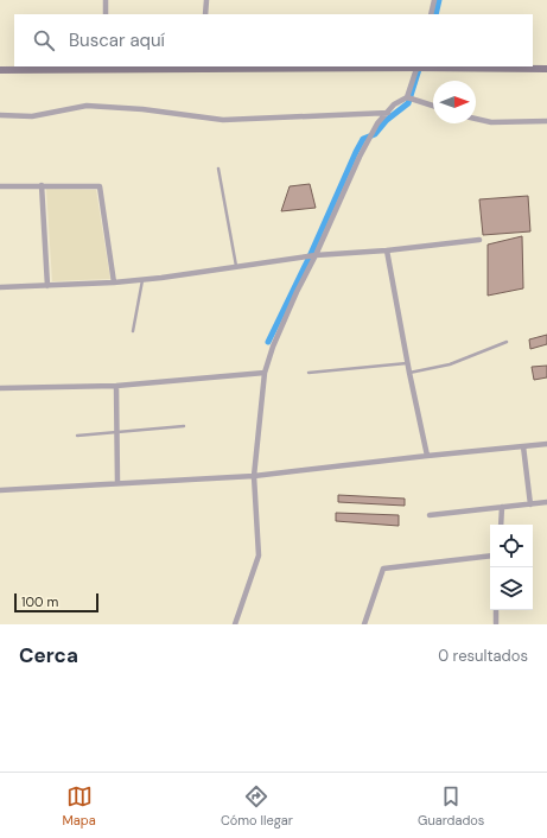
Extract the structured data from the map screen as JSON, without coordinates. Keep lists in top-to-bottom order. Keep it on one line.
{"scale_bar":"100 m","north":"right","page":{"search":"Buscar aquí","scale":"100 m","heading":["Cerca","0 resultados"],"nav":["Mapa","Cómo llegar","Guardados"]}}
